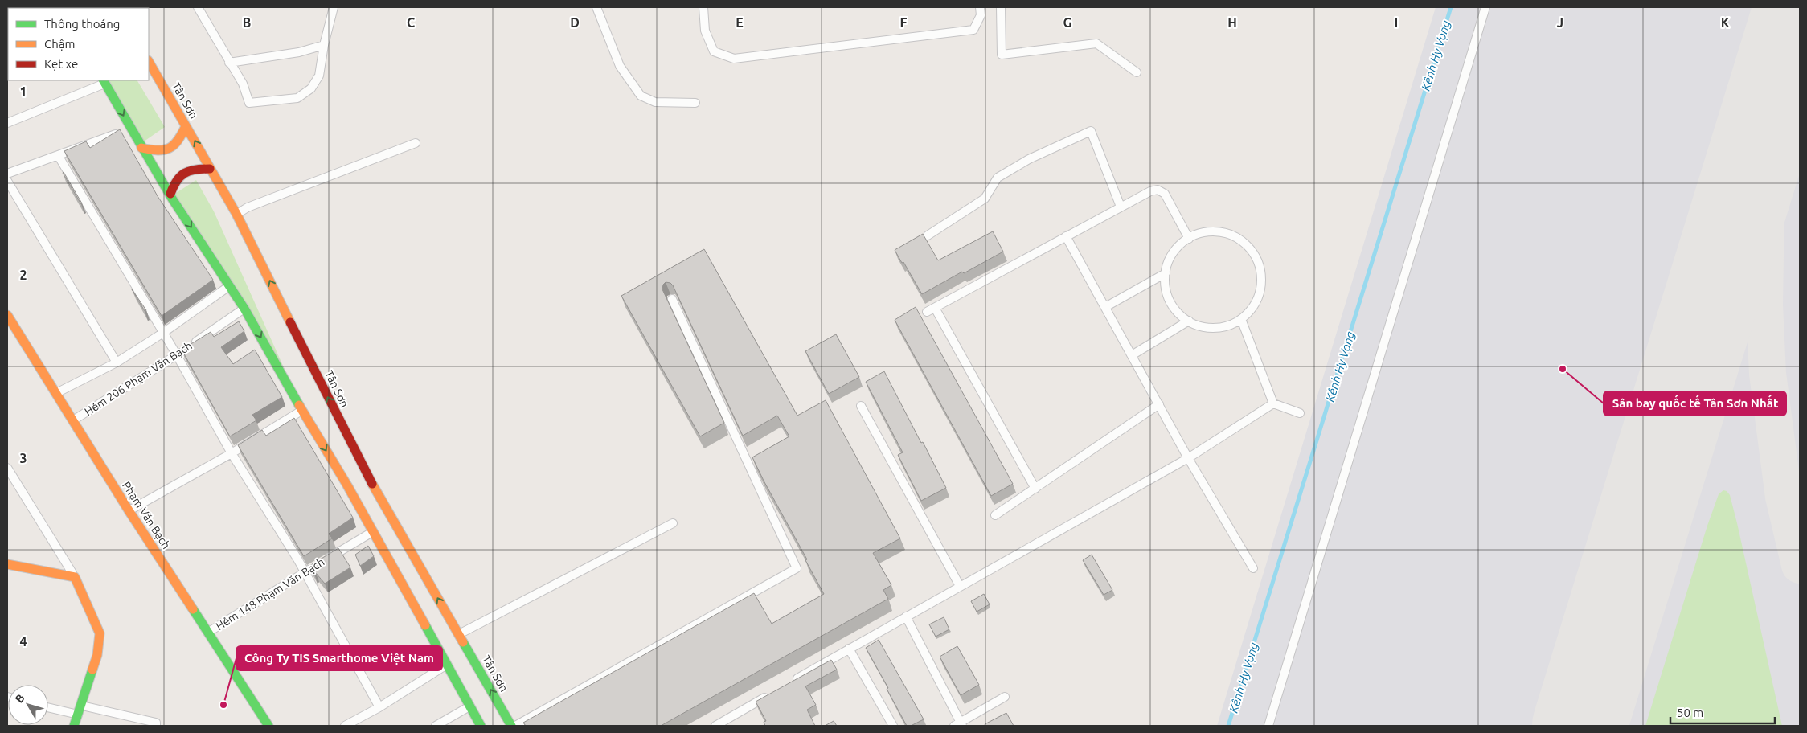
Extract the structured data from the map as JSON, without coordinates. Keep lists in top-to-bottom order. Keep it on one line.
{"streets":{"street":["Tân Sơn","Phạm Văn Bạch"],"lane":["Hẻm 206 Phạm Văn Bạch","Hẻm 148 Phạm Văn Bạch"]},"crossings":[["Hẻm 206 Phạm Văn Bạch","Phạm Văn Bạch"],["Phạm Văn Bạch","Hẻm 148 Phạm Văn Bạch"]],"water":["Kênh Hy Vọng"],"places":["Sân bay quốc tế Tân Sơn Nhất","Công Ty TIS Smarthome Việt Nam"],"legend":["Thông thoáng","Chậm","Kẹt xe"],"scale_bar":"50 m","north":"top left","grid":{"columns":["B","C","D","E","F","G","H","I","J","K"],"rows":["1","2","3","4"]}}
